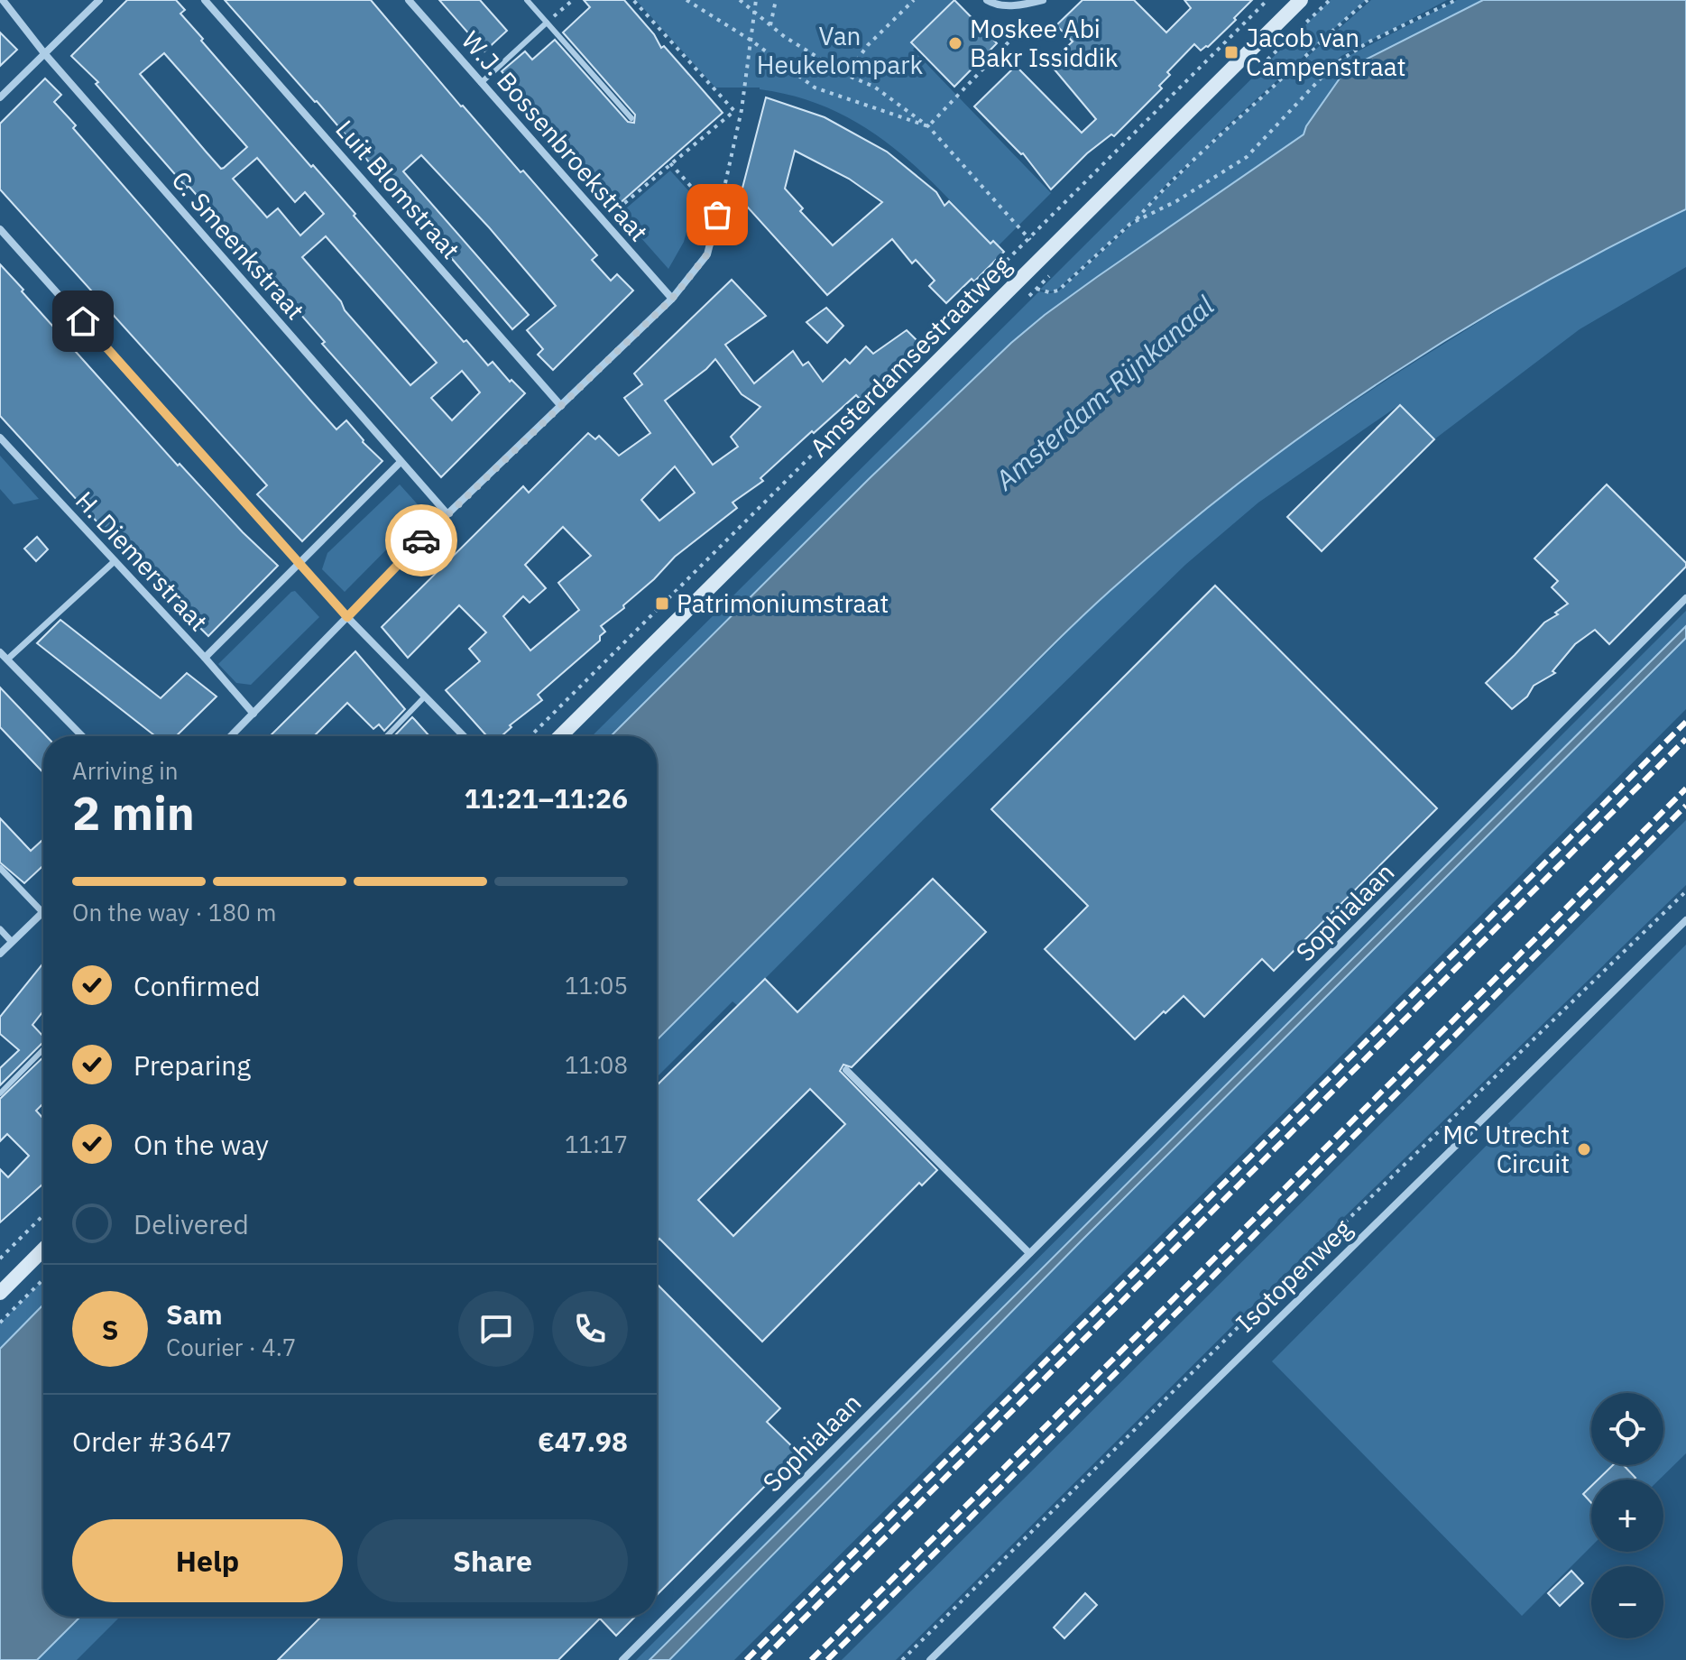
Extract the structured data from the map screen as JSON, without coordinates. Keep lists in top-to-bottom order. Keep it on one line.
{"streets":{"main road":["Amsterdamsestraatweg"],"street":["W.J. Bossenbroekstraat","Luit Blomstraat","C. Smeenkstraat","H. Diemerstraat","Sophialaan","Isotopenweg"]},"water":["Amsterdam-Rijnkanaal"],"parks":["Van Heukelompark"],"places":{"other":["Moskee Abi Bakr Issiddik","MC Utrecht Circuit"],"transit":["Jacob van Campenstraat","Patrimoniumstraat"]},"page":{"heading":["2 min","Arriving in","11:21–11:26"],"panel":["Sam","Courier · 4.7","Order #3647","€47.98"],"bar":"On the way · 180 m","list":[["Confirmed","11:05"],["Preparing","11:08"],["On the way","11:17"],"Delivered"],"round":"S","map_buttons":["+","−"],"buttons":["Help","Share"]}}
